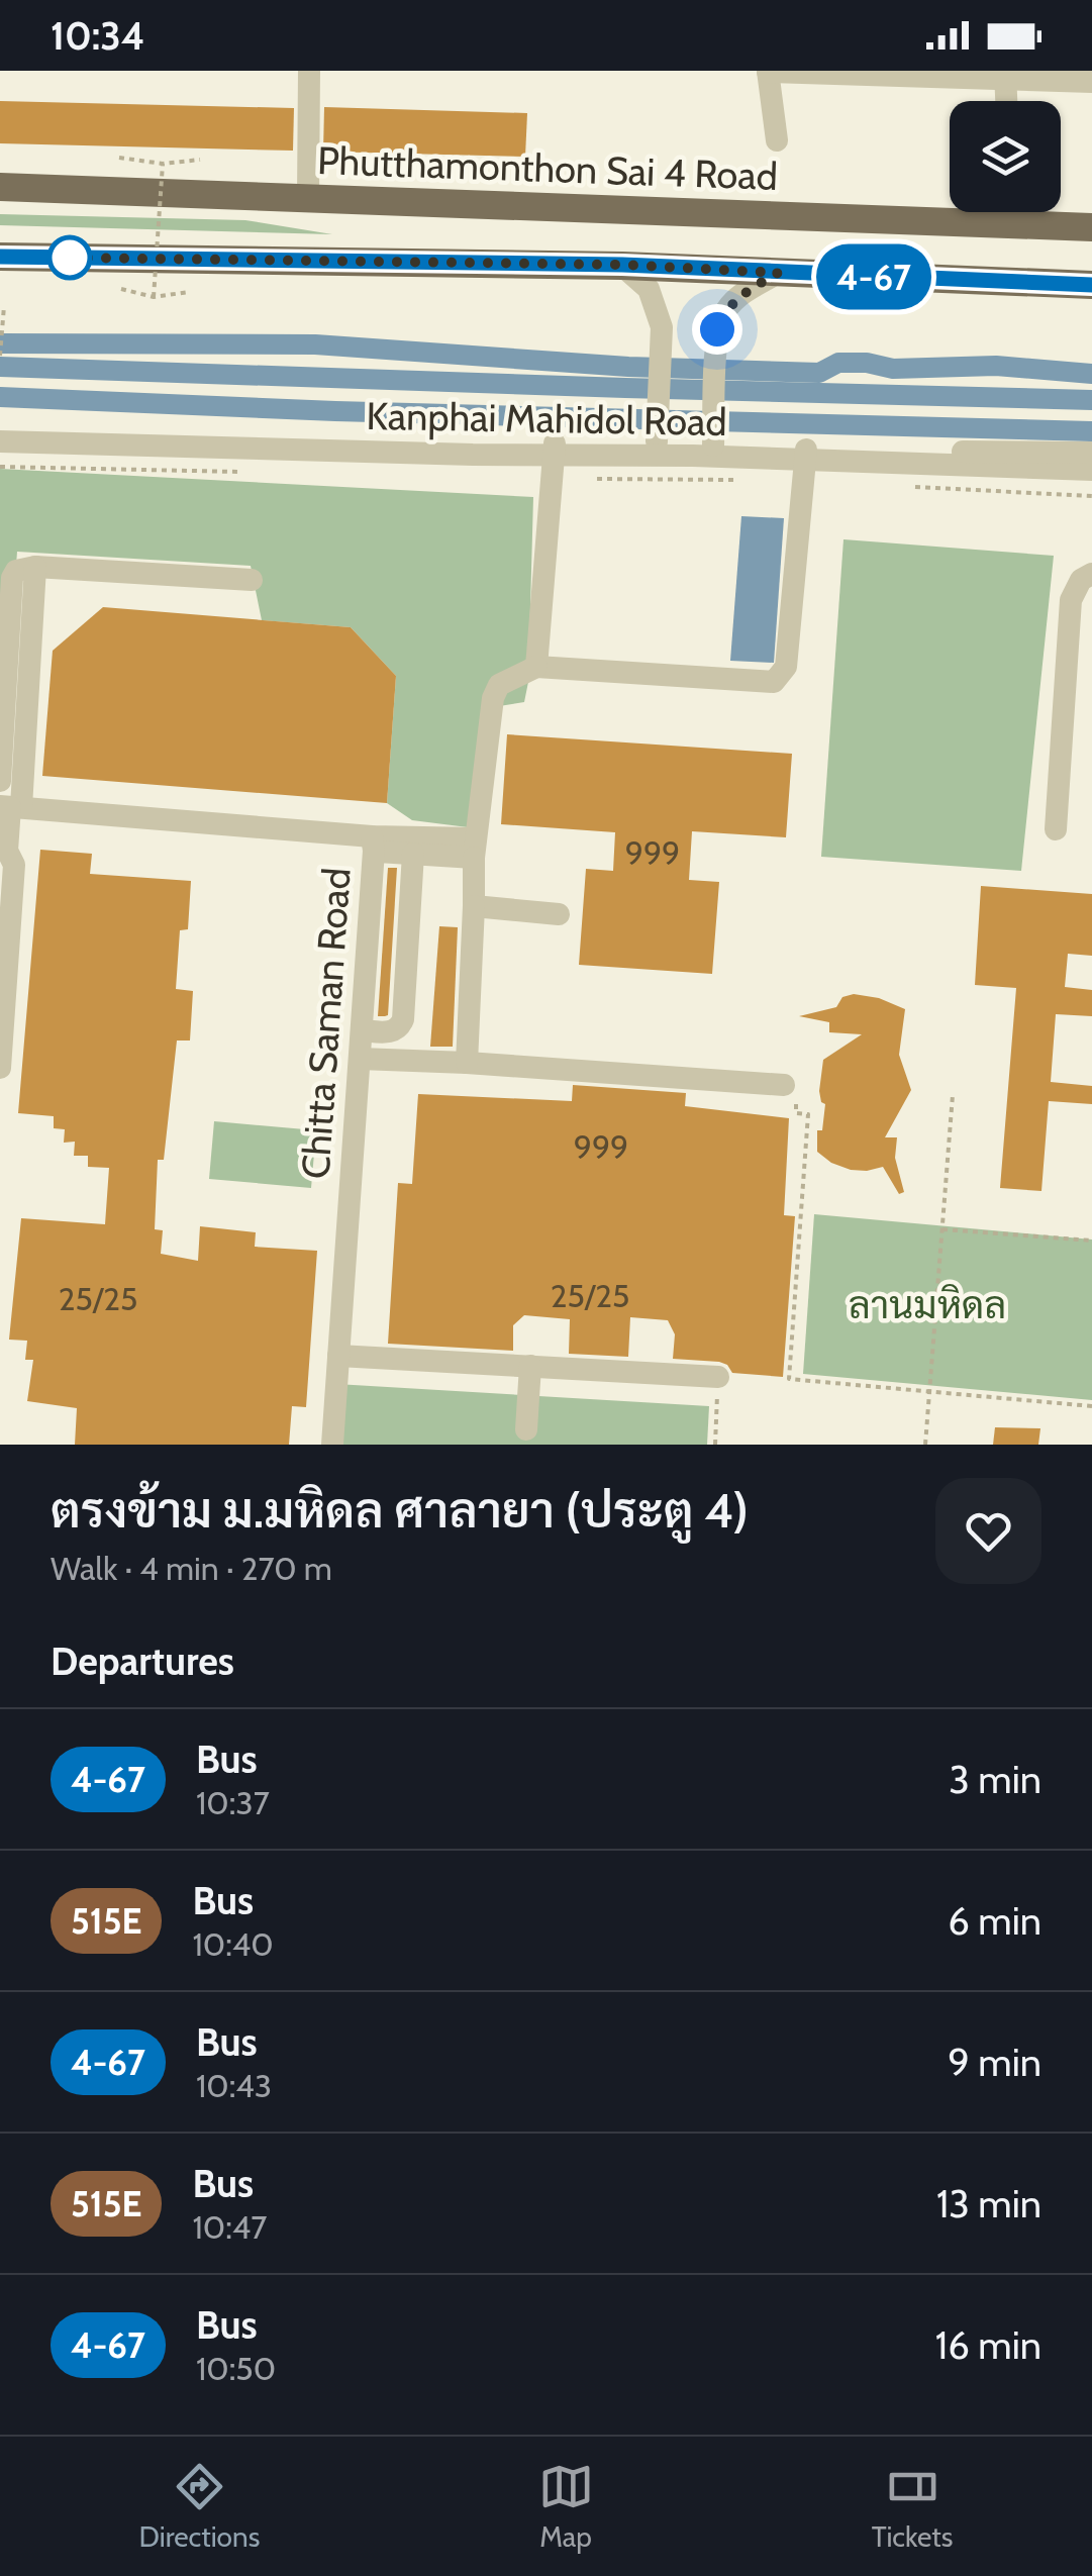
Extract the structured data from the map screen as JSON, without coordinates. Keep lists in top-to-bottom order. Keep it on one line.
{"streets":{"main road":["Phutthamonthon Sai 4 Road"],"street":["Kanphai Mahidol Road","Chitta Saman Road"]},"parks":["ลานมหิดล"],"lines":["bus line 4-67"],"house_numbers":["999","999","25/25","25/25"],"page":{"status":"10:34","on_map":"4-67","heading":[["ตรงข้าม ม.มหิดล ศาลายา (ประตู 4)","Walk · 4 min · 270 m"],"Departures"],"list":[{"mark":"4-67","name":"Bus","note":"10:37","value":"3 min"},{"mark":"515E","name":"Bus","note":"10:40","value":"6 min"},{"mark":"4-67","name":"Bus","note":"10:43","value":"9 min"},{"mark":"515E","name":"Bus","note":"10:47","value":"13 min"},{"mark":"4-67","name":"Bus","note":"10:50","value":"16 min"}],"tabs":["Directions","Map","Tickets"]}}
